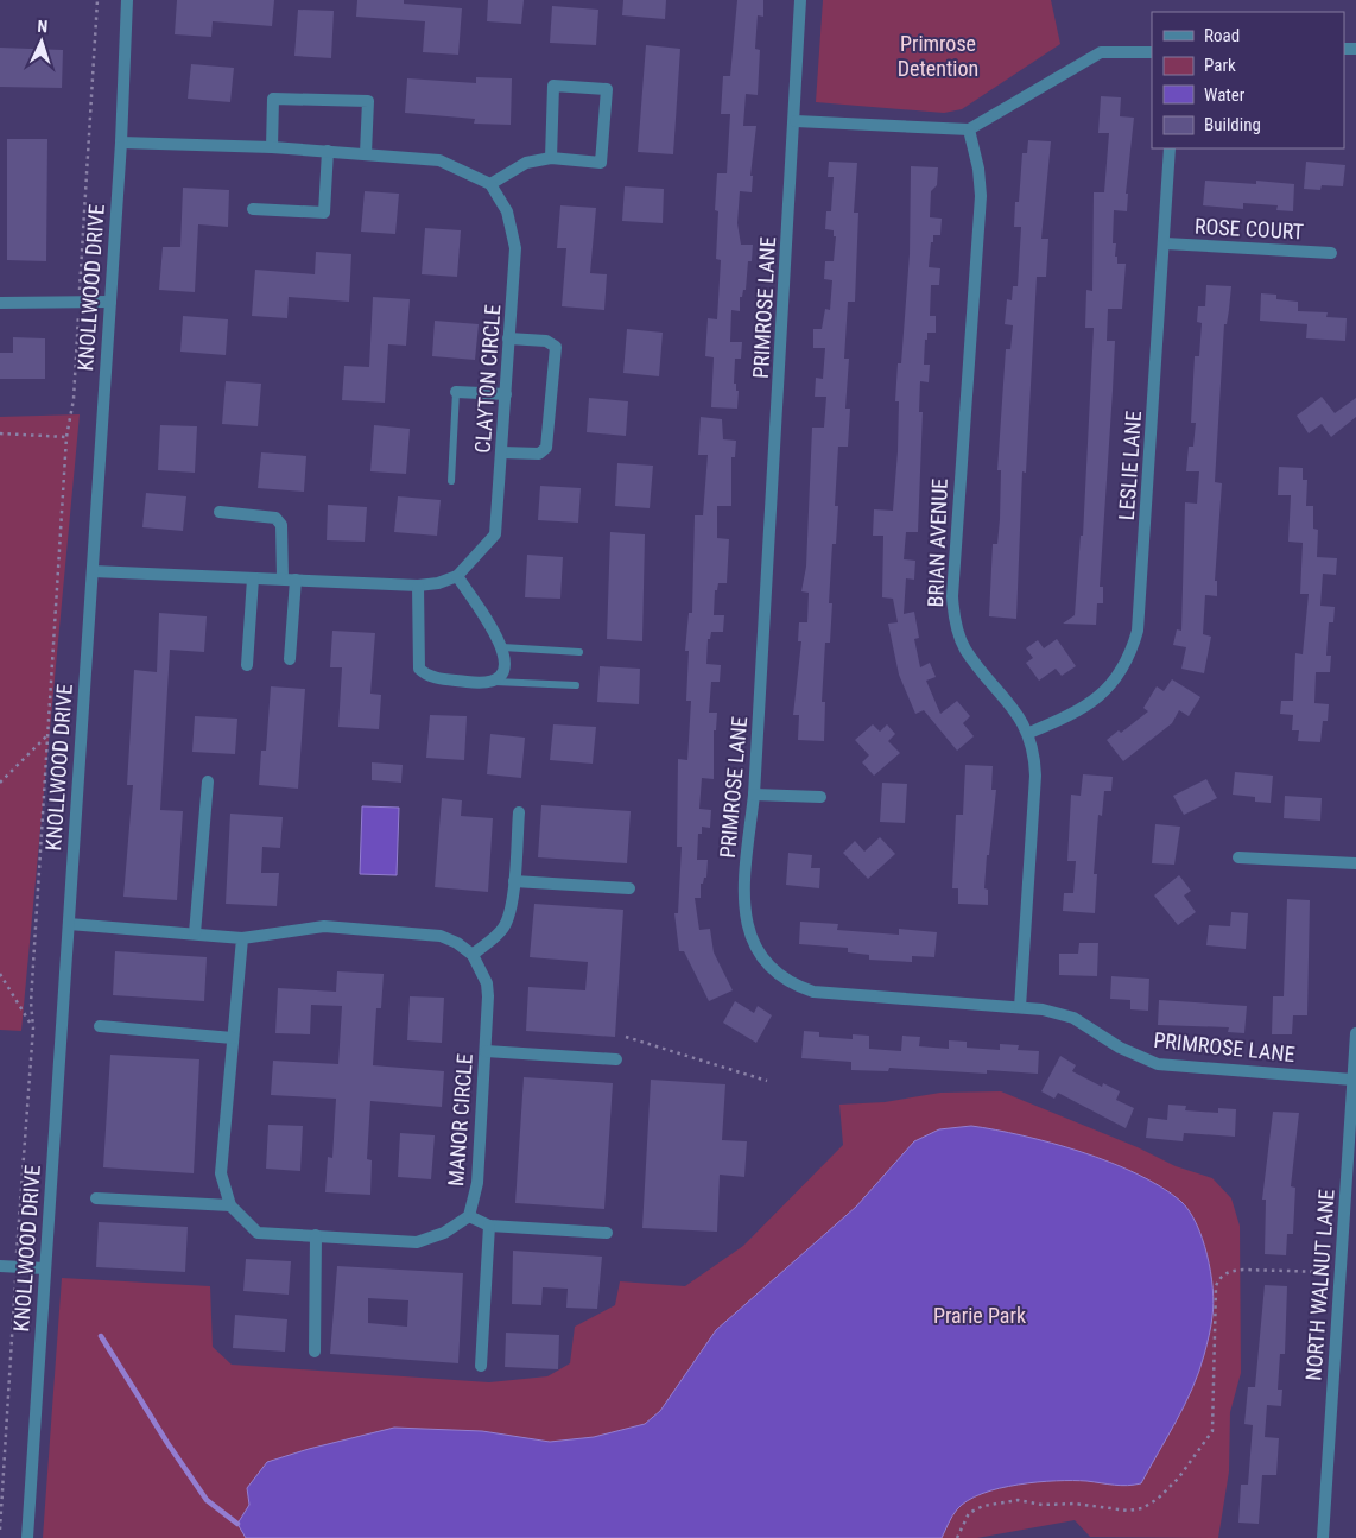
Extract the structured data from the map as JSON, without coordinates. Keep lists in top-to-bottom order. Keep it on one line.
{"streets":{"street":["ROSE COURT","KNOLLWOOD DRIVE","PRIMROSE LANE","CLAYTON CIRCLE","LESLIE LANE","BRIAN AVENUE","MANOR CIRCLE","NORTH WALNUT LANE"]},"crossings":[["ROSE COURT","LESLIE LANE"],["PRIMROSE LANE","BRIAN AVENUE"],["PRIMROSE LANE","NORTH WALNUT LANE"],["LESLIE LANE","BRIAN AVENUE"]],"parks":["Primrose Detention","Prarie Park"],"legend":["Road","Park","Water","Building"],"north":"top"}
